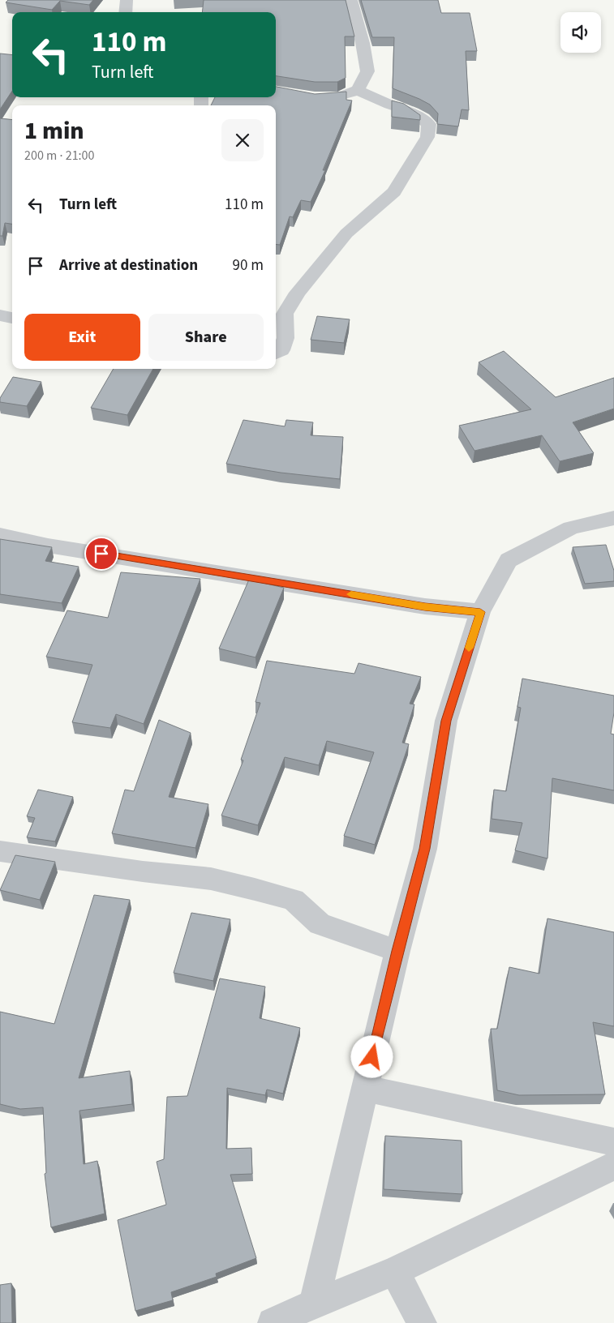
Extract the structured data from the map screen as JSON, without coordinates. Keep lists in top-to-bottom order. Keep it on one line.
{"page":{"turn":["110 m","Turn left"],"heading":["1 min","200 m · 21:00"],"list":[{"name":"Turn left","value":"110 m"},{"name":"Arrive at destination","value":"90 m"}],"buttons":["Exit","Share"]}}
